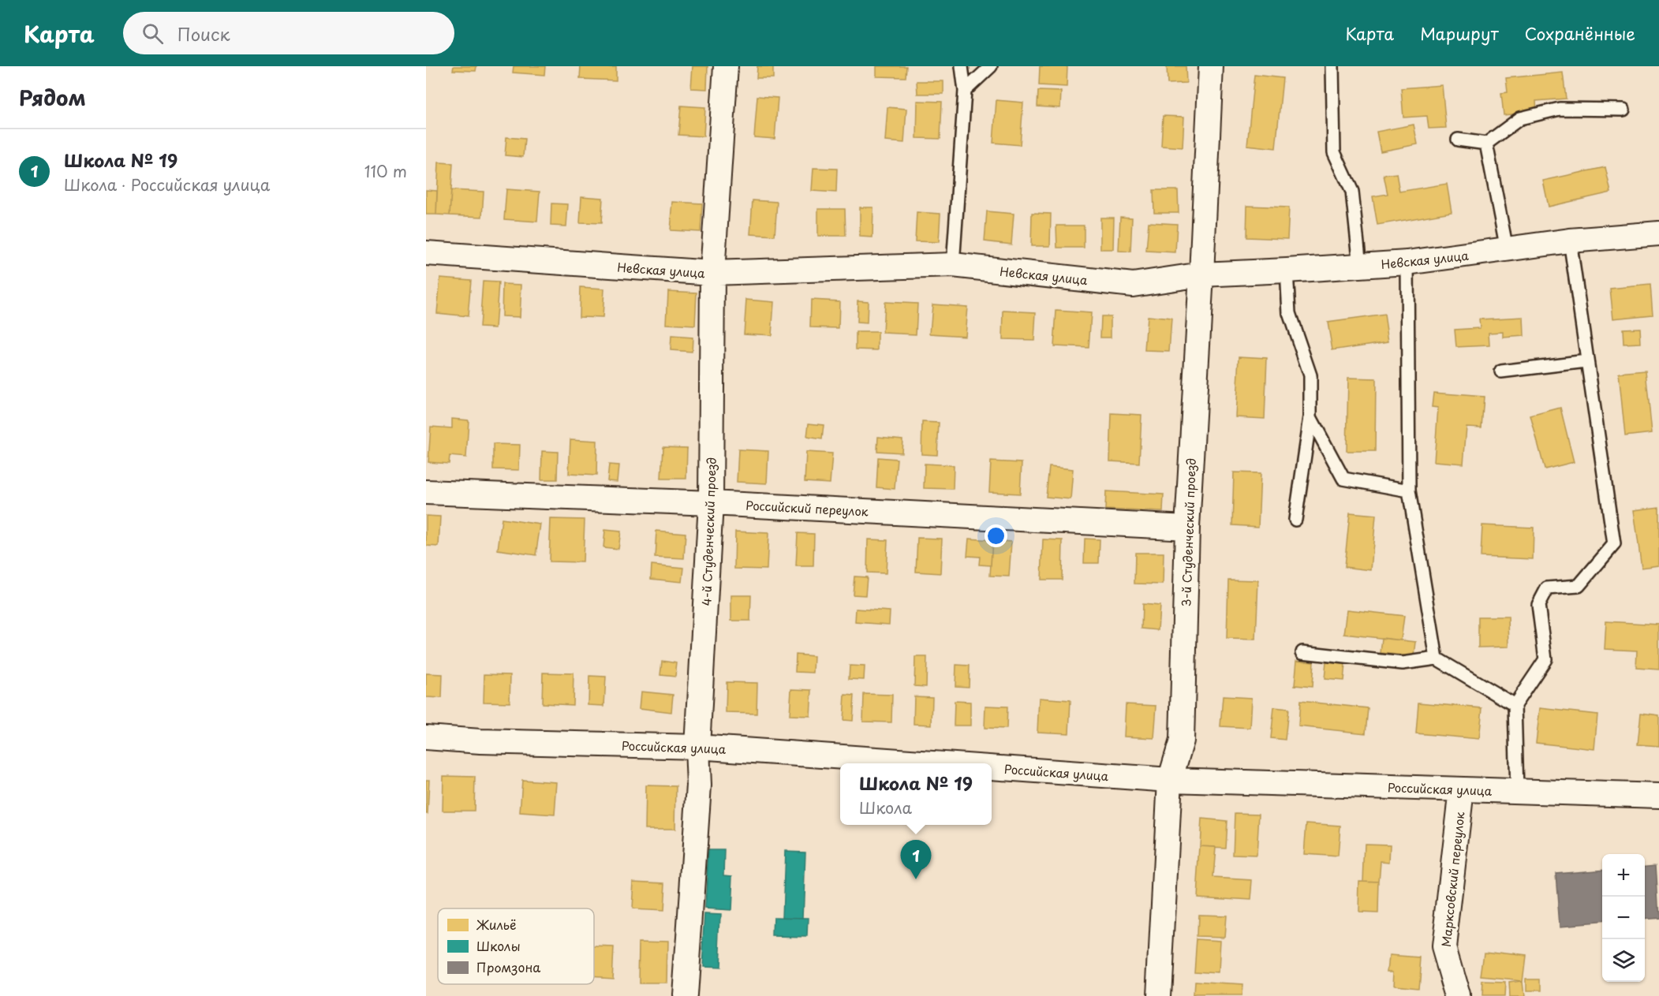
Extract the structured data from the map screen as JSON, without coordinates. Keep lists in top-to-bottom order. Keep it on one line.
{"streets":{"street":["Невская улица","Российский переулок","4-й Студенческий проезд","3-й Студенческий проезд","Российская улица","Марксовский переулок"]},"crossings":[["Невская улица","4-й Студенческий проезд"],["Невская улица","3-й Студенческий проезд"],["Российский переулок","4-й Студенческий проезд"],["Российский переулок","3-й Студенческий проезд"],["4-й Студенческий проезд","Российская улица"],["3-й Студенческий проезд","Российская улица"],["Российская улица","Марксовский переулок"]],"legend":["Жильё","Школы","Промзона"],"page":{"header":"Карта","search":"Поиск","nav":["Карта","Маршрут","Сохранённые"],"heading":"Рядом","list":[{"mark":"1","name":"Школа № 19","note":"Школа · Российская улица","value":"110 m"}],"popup":["Школа № 19","Школа"],"pins":"1","map_buttons":["+","−"]}}
